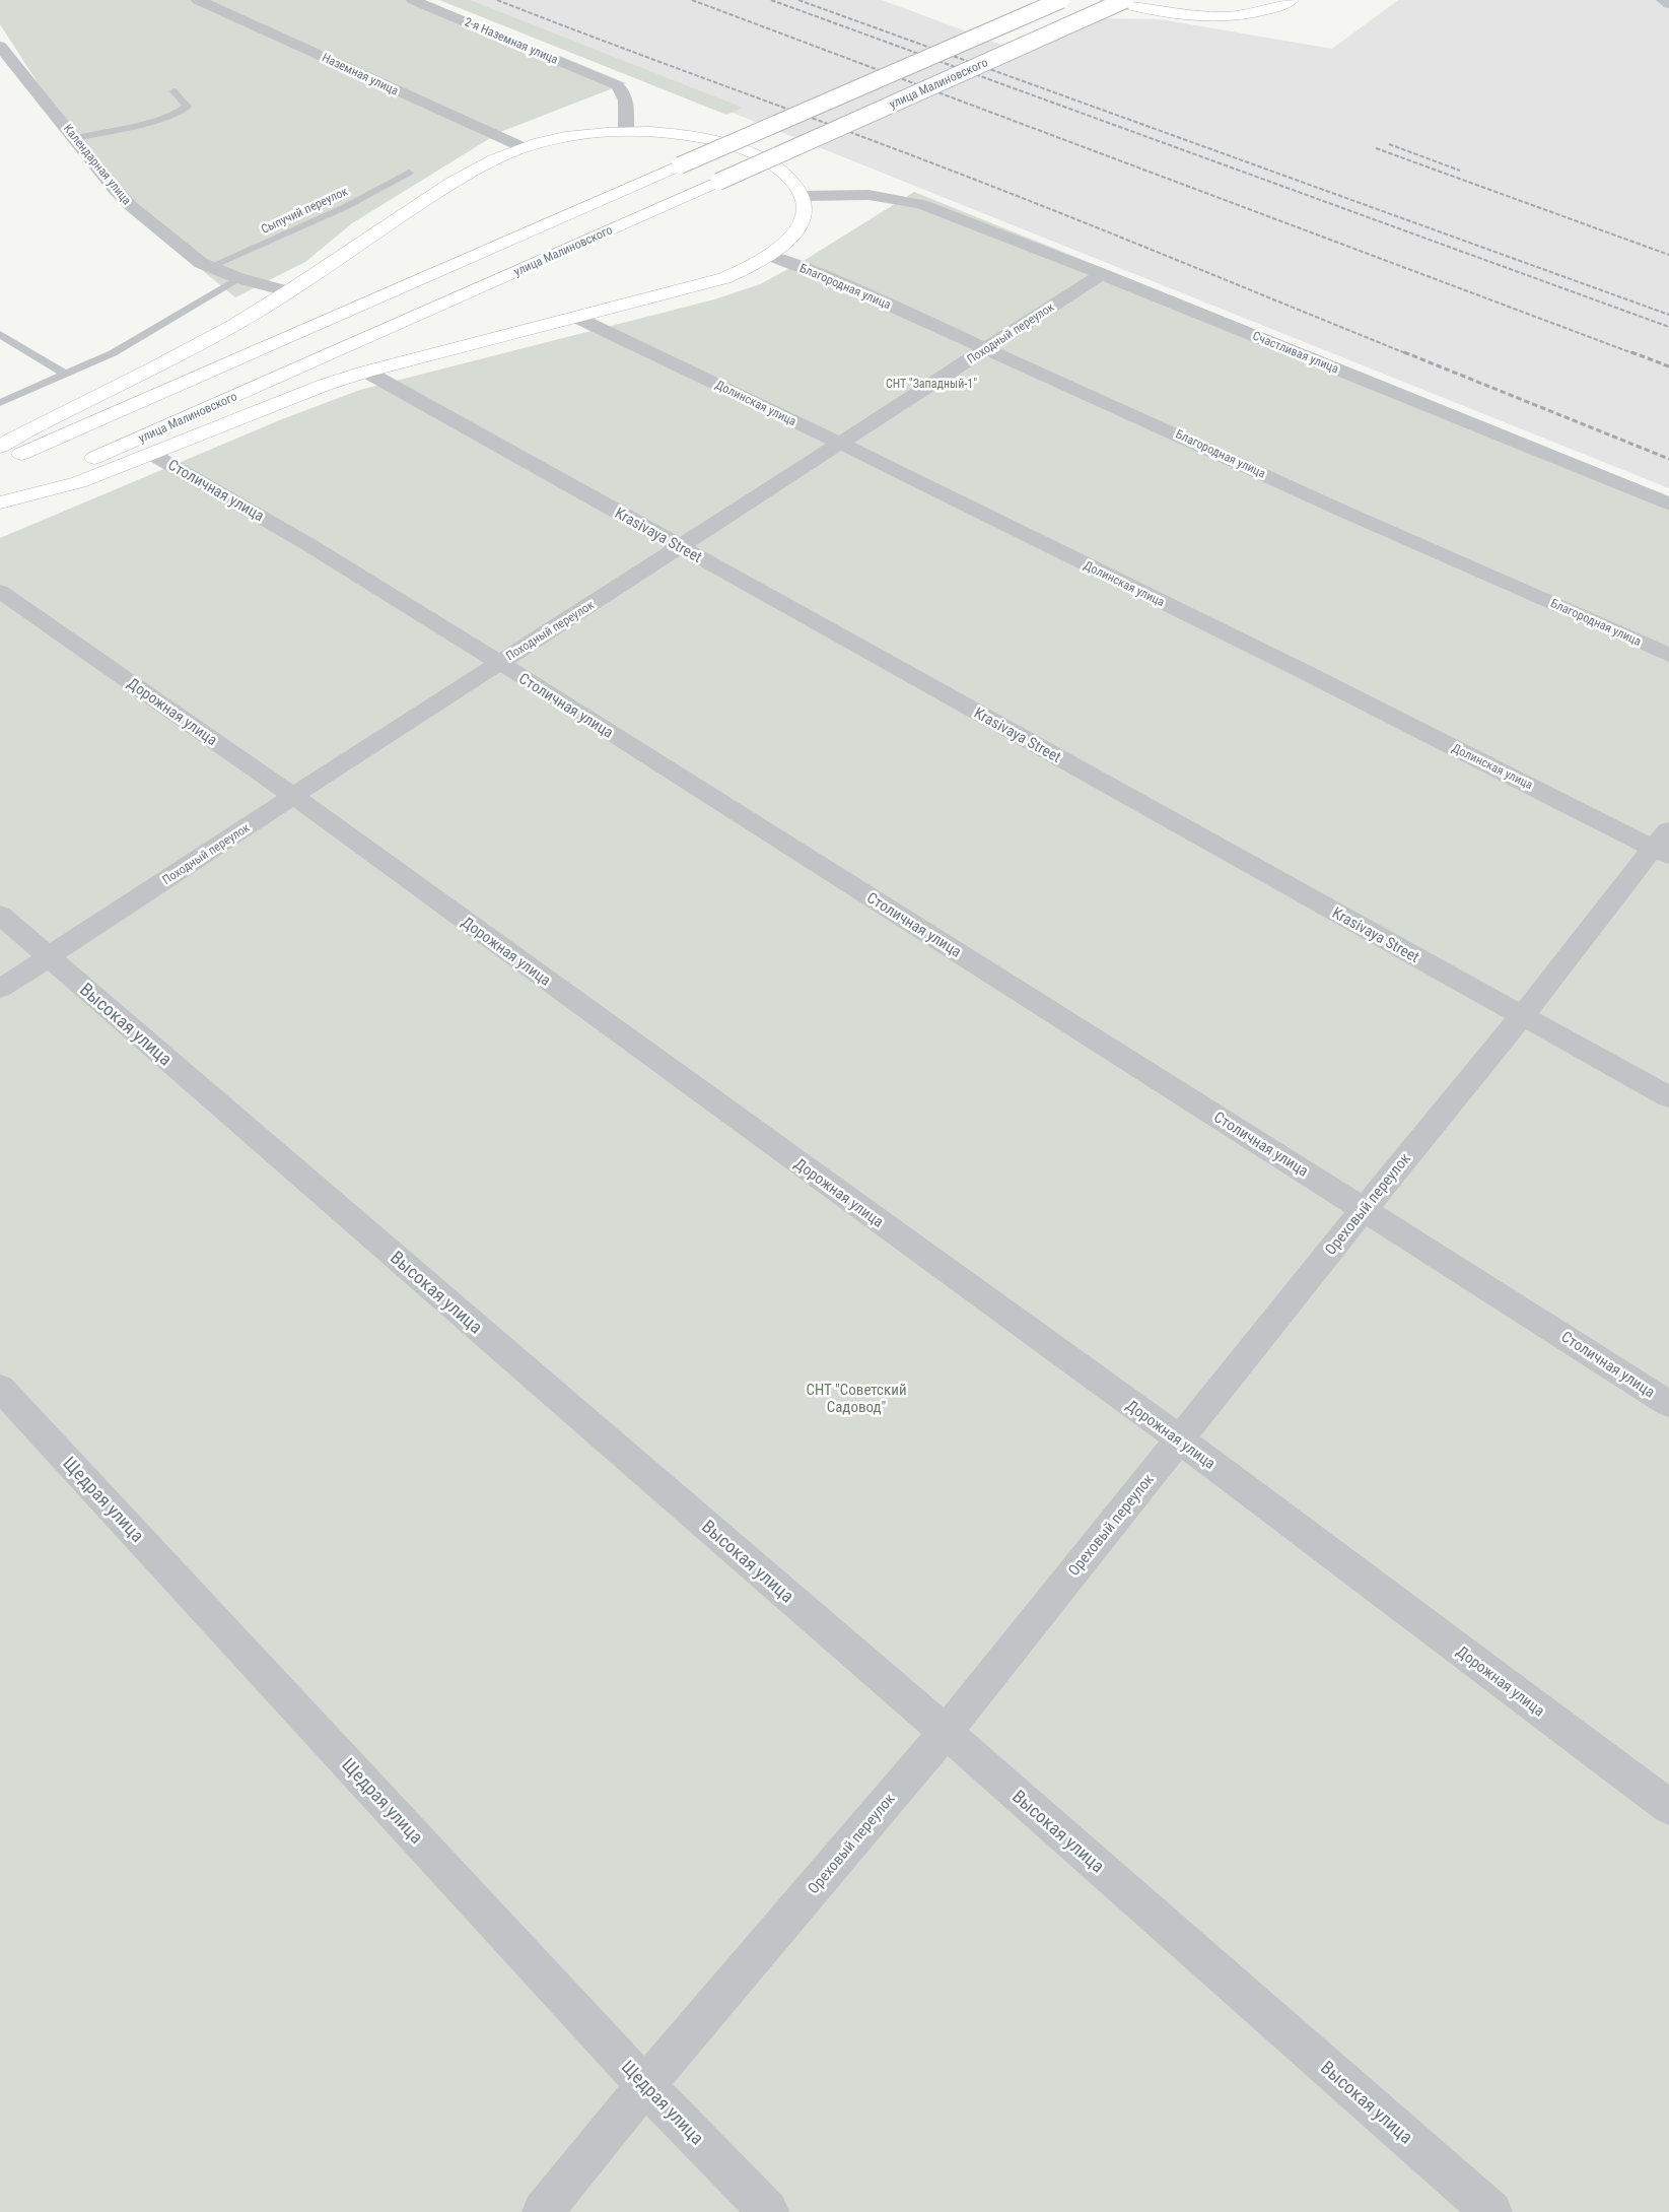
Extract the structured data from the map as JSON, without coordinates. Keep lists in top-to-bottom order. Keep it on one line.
{"streets":{"highway":["улица Малиновского"],"street":["2-я Наземная улица","Наземная улица","Календарная улица","Благородная улица","Походный переулок","Счастливая улица","Долинская улица","Столичная улица","Krasivaya Street","Дорожная улица","Высокая улица","Ореховый переулок","Щедрая улица"],"lane":["Сыпучий переулок"]},"crossings":[["Календарная улица","Сыпучий переулок"],["Благородная улица","Походный переулок"],["Походный переулок","Счастливая улица"],["Походный переулок","Долинская улица"],["Походный переулок","Столичная улица"],["Походный переулок","Krasivaya Street"],["Походный переулок","Дорожная улица"],["Походный переулок","Высокая улица"],["Долинская улица","Ореховый переулок"],["Столичная улица","Ореховый переулок"],["Krasivaya Street","Ореховый переулок"],["Дорожная улица","Ореховый переулок"],["Высокая улица","Ореховый переулок"],["Ореховый переулок","Щедрая улица"]],"parks":["СНТ \"Западный-1\"","СНТ \"Советский Садовод\""]}
